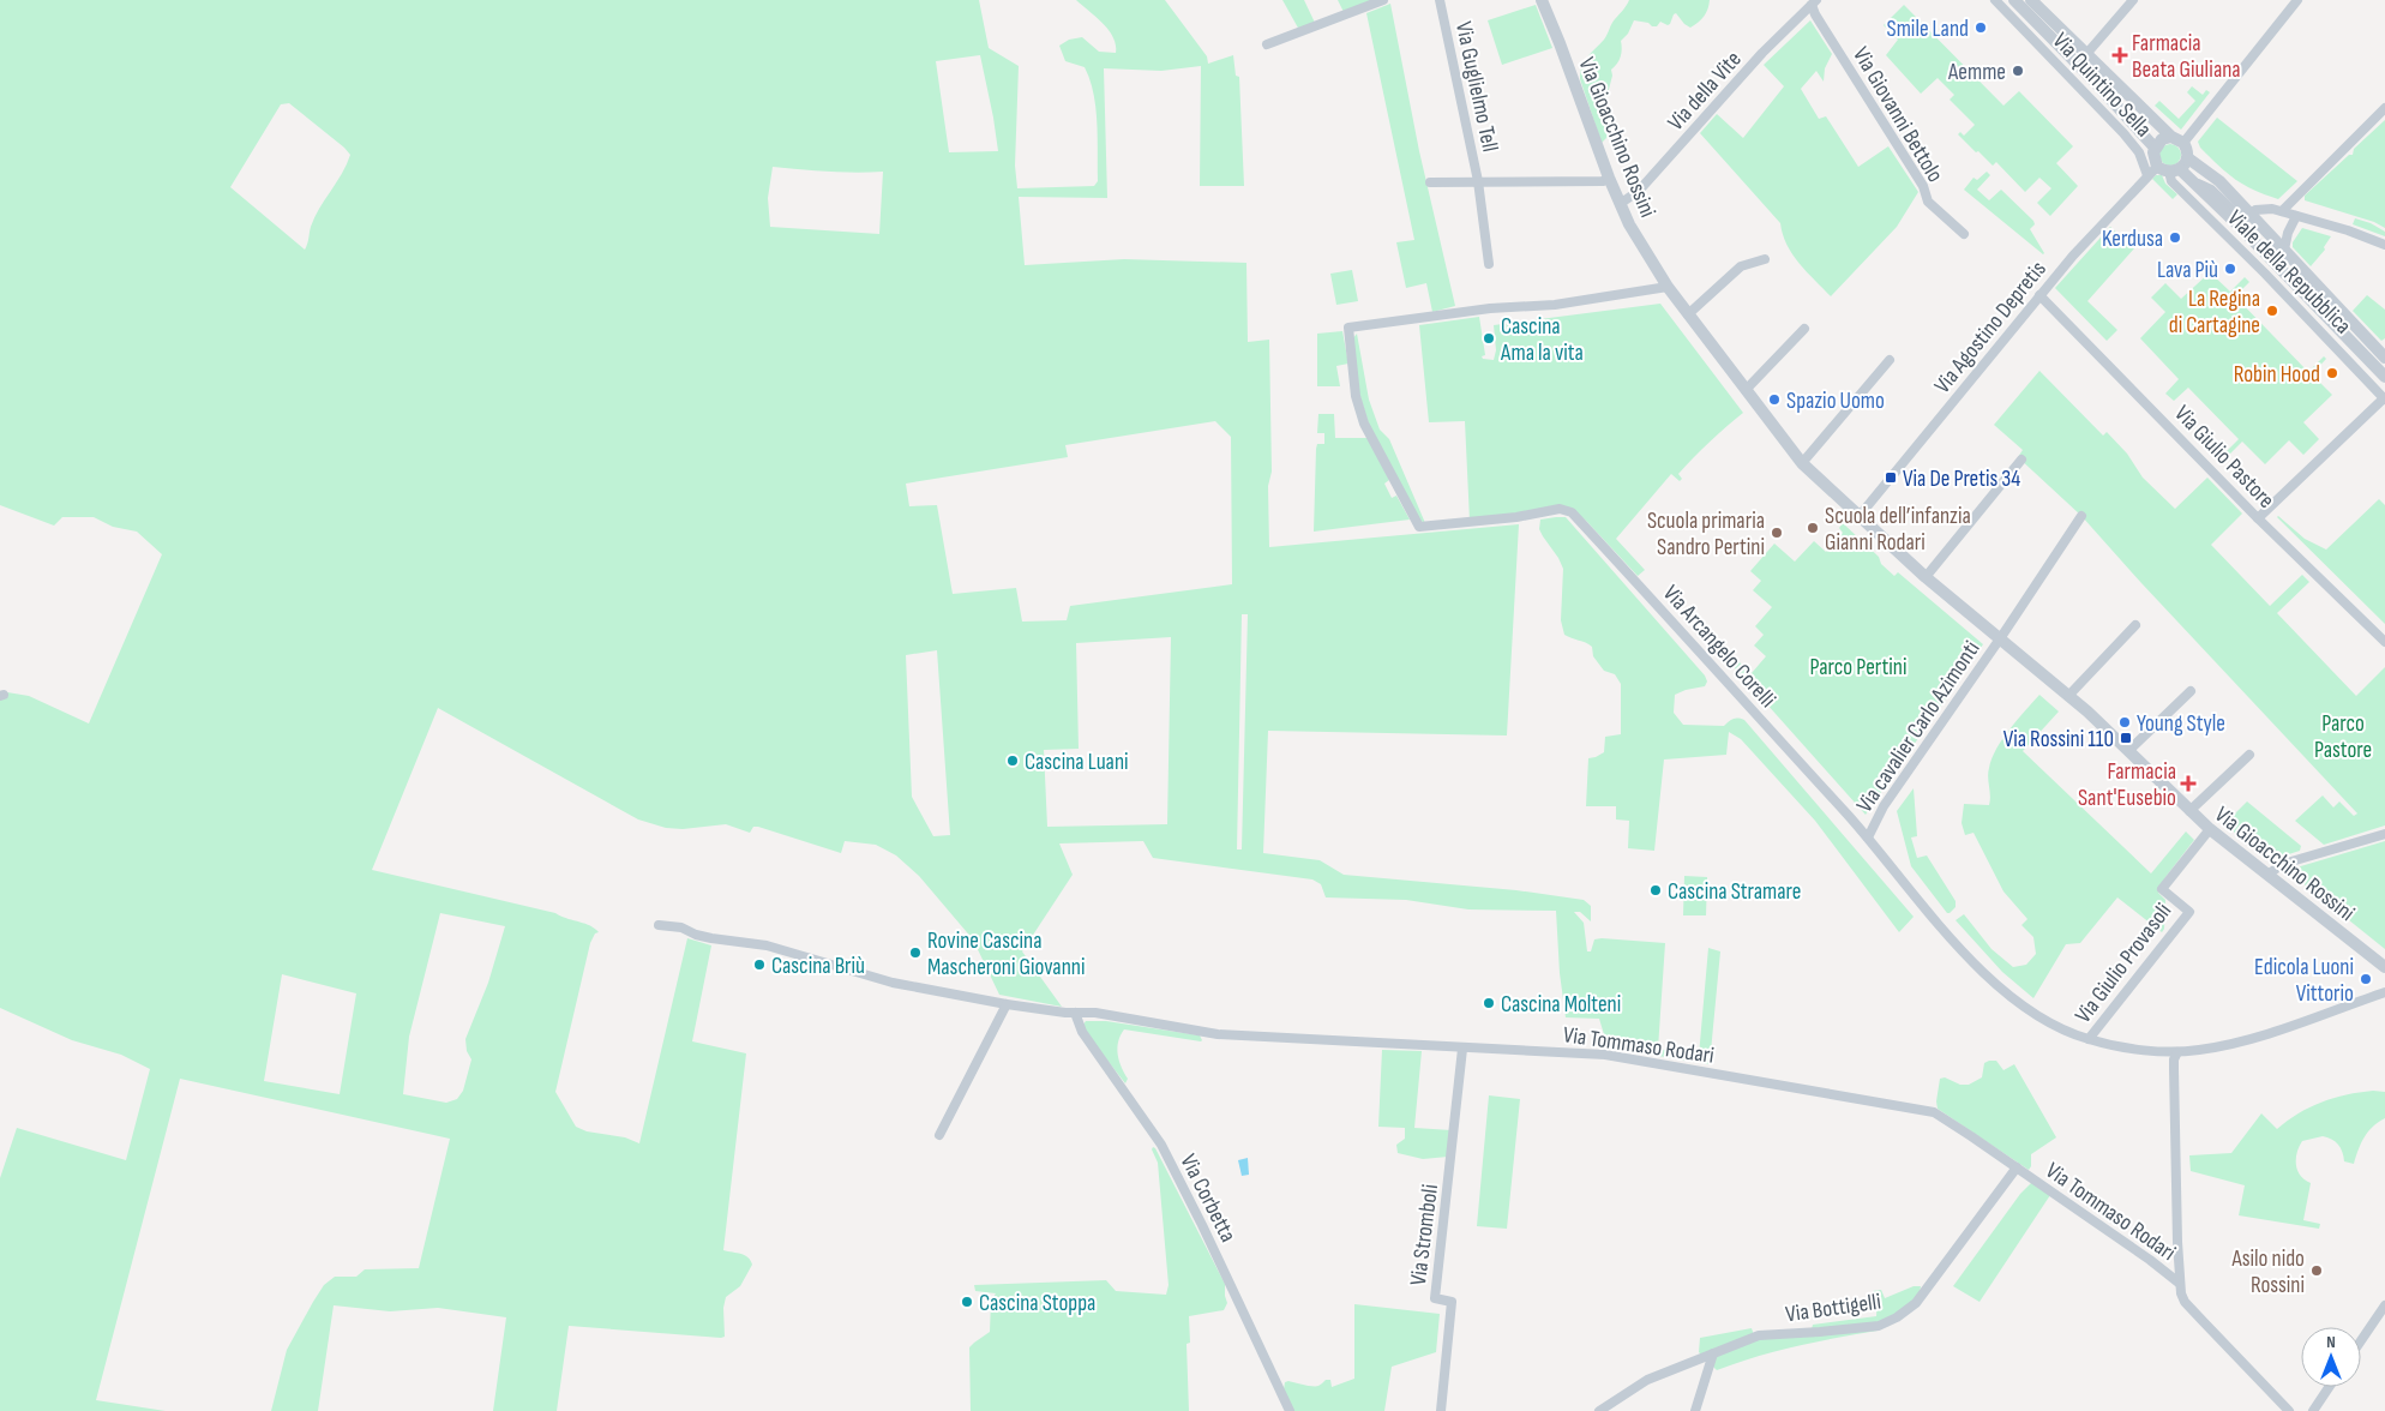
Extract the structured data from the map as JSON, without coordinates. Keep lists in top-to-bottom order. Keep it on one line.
{"streets":{"street":["Via Quintino Sella","Via Guglielmo Tell","Via della Vite","Via Giovanni Bettolo","Via Gioacchino Rossini","Viale della Repubblica","Via Agostino Depretis","Via Giulio Pastore","Via Arcangelo Corelli","Via cavalier Carlo Azimonti","Via Giulio Provasoli","Via Tommaso Rodari","Via Corbetta","Via Stromboli","Via Bottigelli"]},"crossings":[["Via Quintino Sella","Viale della Repubblica"],["Via Quintino Sella","Via Agostino Depretis"],["Via Guglielmo Tell","Via Gioacchino Rossini"],["Via della Vite","Via Giovanni Bettolo"],["Via della Vite","Via Gioacchino Rossini"],["Via Gioacchino Rossini","Via Agostino Depretis"],["Via Gioacchino Rossini","Via Arcangelo Corelli"],["Via Gioacchino Rossini","Via cavalier Carlo Azimonti"],["Via Gioacchino Rossini","Via Giulio Provasoli"],["Viale della Repubblica","Via Agostino Depretis"],["Via Agostino Depretis","Via Giulio Pastore"],["Via Arcangelo Corelli","Via cavalier Carlo Azimonti"],["Via cavalier Carlo Azimonti","Via Giulio Provasoli"],["Via Tommaso Rodari","Via Corbetta"],["Via Tommaso Rodari","Via Stromboli"],["Via Tommaso Rodari","Via Bottigelli"]],"parks":["Parco Pertini","Parco Pastore"],"places":{"other":["Smile Land","Aemme","Kerdusa","Lava Più","La Regina di Cartagine","Cascina Ama la vita","Robin Hood","Spazio Uomo","Scuola dell’infanzia Gianni Rodari","Scuola primaria Sandro Pertini","Young Style","Cascina Luani","Cascina Stramare","Rovine Cascina Mascheroni Giovanni","Cascina Briù","Edicola Luoni Vittorio","Cascina Molteni","Asilo nido Rossini","Cascina Stoppa"],"health":["Farmacia Beata Giuliana","Farmacia Sant'Eusebio"],"transit":["Via De Pretis 34","Via Rossini 110"]},"north":"top"}
